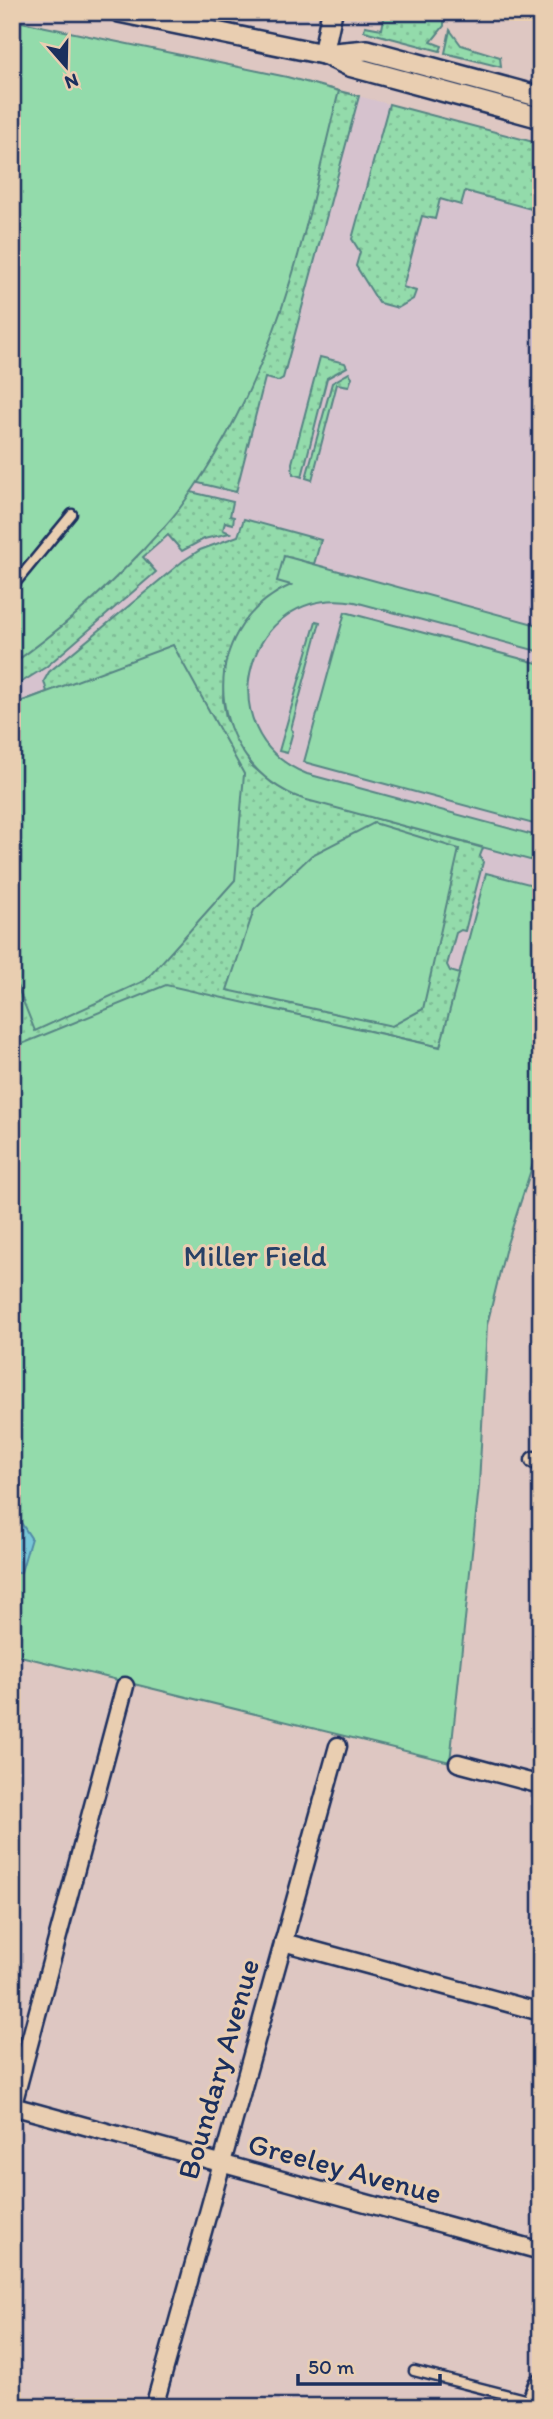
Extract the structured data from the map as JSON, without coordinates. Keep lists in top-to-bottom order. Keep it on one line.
{"streets":{"street":["Boundary Avenue","Greeley Avenue"]},"crossings":[["Boundary Avenue","Greeley Avenue"]],"parks":["Miller Field"],"scale_bar":"50 m","north":"bottom"}
